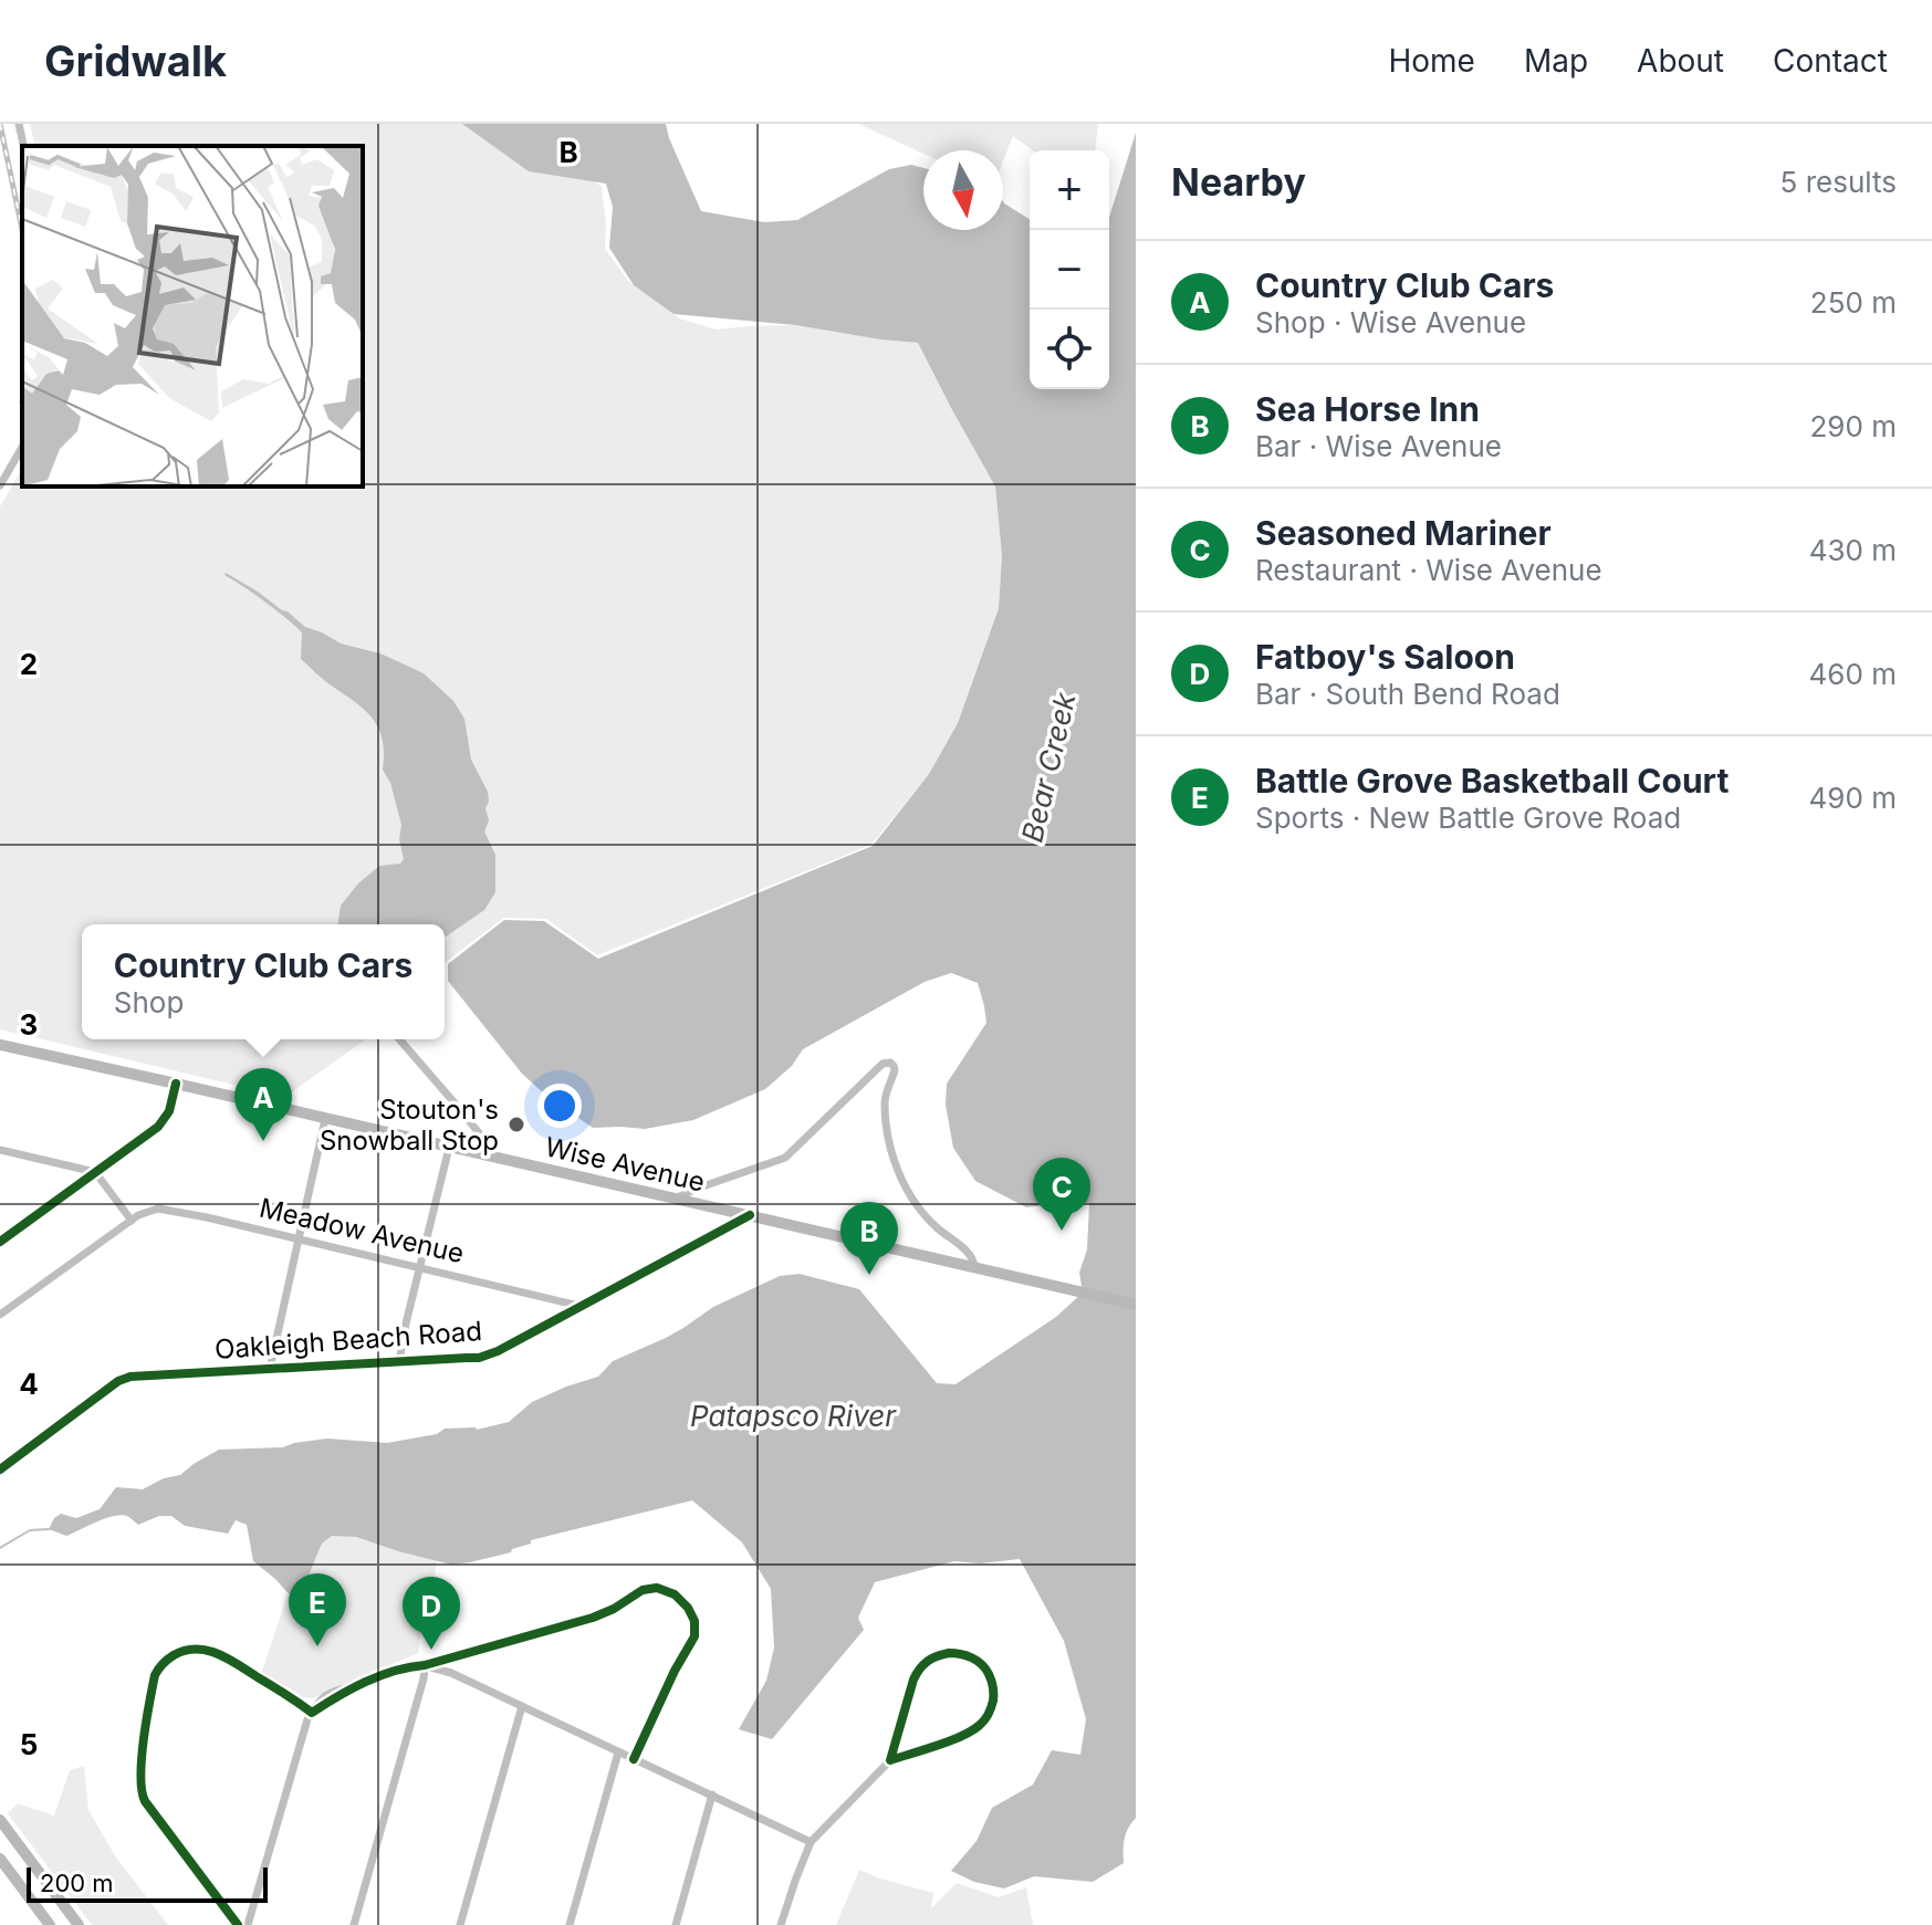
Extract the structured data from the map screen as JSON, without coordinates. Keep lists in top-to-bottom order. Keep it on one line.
{"streets":{"main road":["Wise Avenue"],"street":["Meadow Avenue","Oakleigh Beach Road"]},"crossings":[["Wise Avenue","Oakleigh Beach Road"],["Meadow Avenue","Oakleigh Beach Road"]],"water":["Bear Creek","Patapsco River"],"places":["Stouton's Snowball Stop"],"scale_bar":"200 m","north":"bottom","page":{"header":"Gridwalk","nav":["Home","Map","About","Contact"],"heading":["Nearby","5 results"],"map_buttons":["+","−"],"list":[{"mark":"A","name":"Country Club Cars","note":"Shop · Wise Avenue","value":"250 m"},{"mark":"B","name":"Sea Horse Inn","note":"Bar · Wise Avenue","value":"290 m"},{"mark":"C","name":"Seasoned Mariner","note":"Restaurant · Wise Avenue","value":"430 m"},{"mark":"D","name":"Fatboy's Saloon","note":"Bar · South Bend Road","value":"460 m"},{"mark":"E","name":"Battle Grove Basketball Court","note":"Sports · New Battle Grove Road","value":"490 m"}],"popup":["Country Club Cars","Shop"],"pins":["A","C","B","E","D"],"scale":"200 m"},"grid":{"columns":["B"],"rows":["2","3","4","5"]}}
